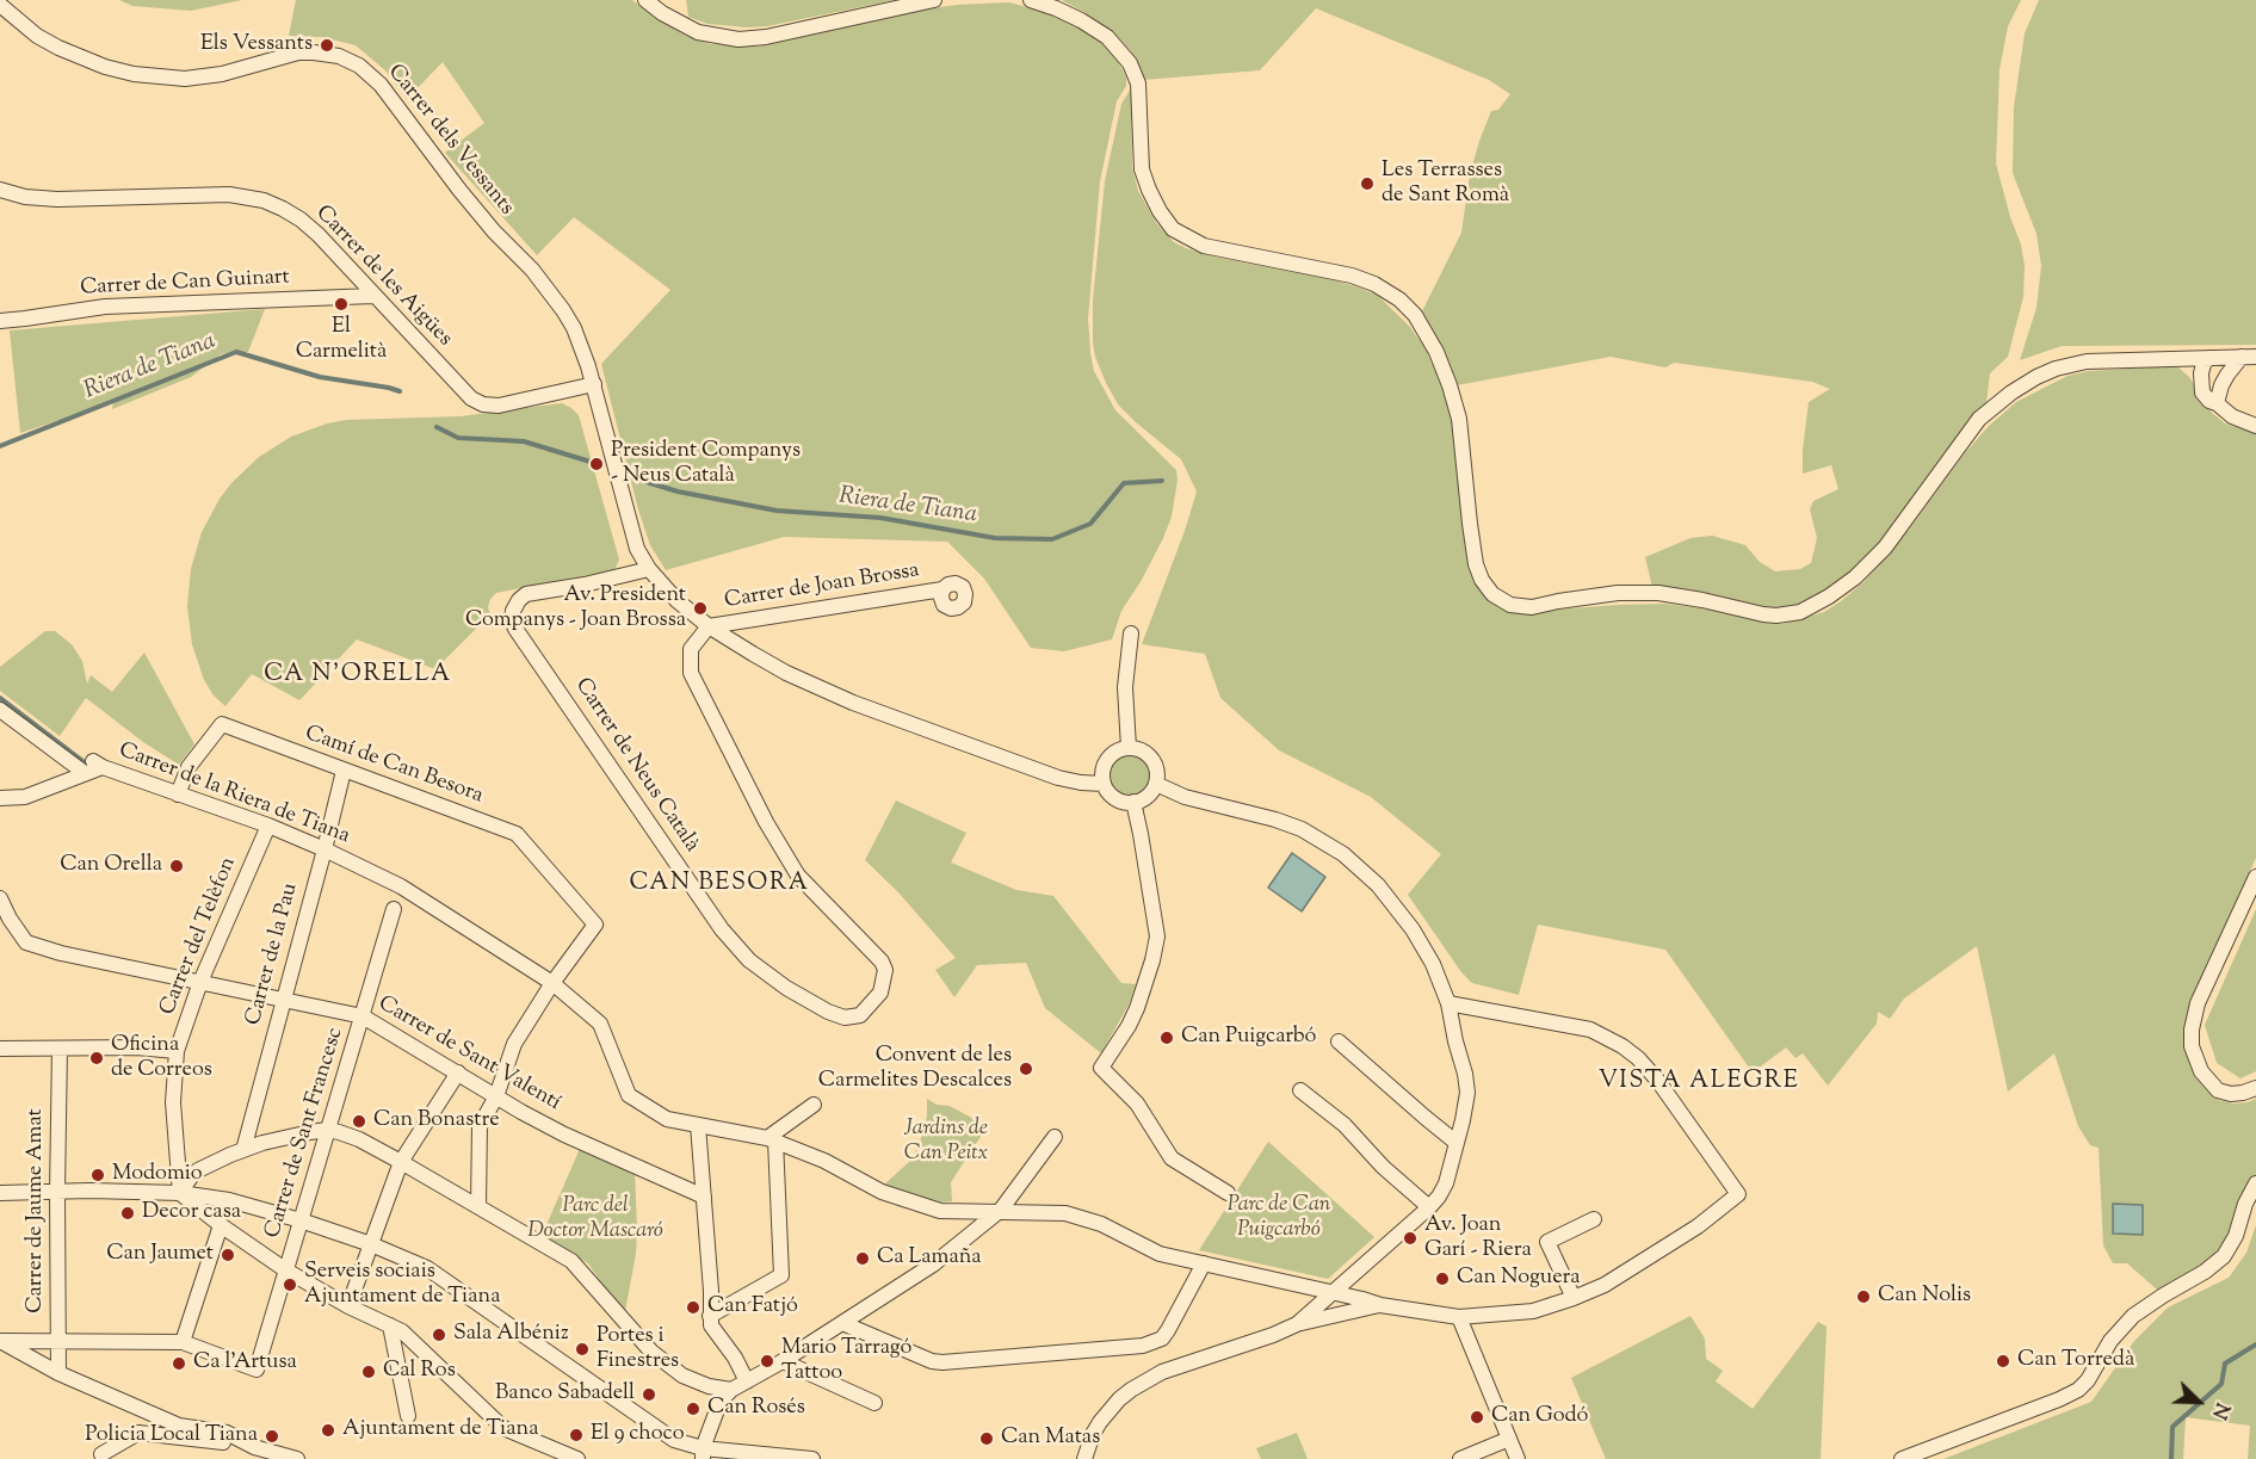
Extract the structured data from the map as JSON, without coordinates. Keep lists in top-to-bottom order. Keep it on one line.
{"streets":{"street":["Carrer dels Vessants","Carrer de les Aigües","Carrer de Can Guinart","Carrer de Joan Brossa","Camí de Can Besora","Carrer de Neus Català","Carrer de la Riera de Tiana","Carrer del Telèfon","Carrer de la Pau","Carrer de Sant Valentí","Carrer de Sant Francesc","Carrer de Jaume Amat"]},"crossings":[["Carrer dels Vessants","Carrer de les Aigües"],["Carrer dels Vessants","Carrer de Joan Brossa"],["Carrer dels Vessants","Carrer de Neus Català"],["Carrer de les Aigües","Carrer de Can Guinart"],["Carrer de Joan Brossa","Carrer de Neus Català"],["Camí de Can Besora","Carrer de la Riera de Tiana"],["Camí de Can Besora","Carrer de la Pau"],["Carrer de la Riera de Tiana","Carrer del Telèfon"],["Carrer de la Riera de Tiana","Carrer de la Pau"],["Carrer del Telèfon","Carrer de Sant Valentí"],["Carrer de la Pau","Carrer de Sant Valentí"],["Carrer de Sant Valentí","Carrer de Sant Francesc"]],"districts":["CA N'ORELLA","CAN BESORA","VISTA ALEGRE"],"water":["Riera de Tiana"],"parks":["Jardins de Can Peitx","Parc de Can Puigcarbó","Parc del Doctor Mascaró"],"places":["Els Vessants","Les Terrasses de Sant Romà","El Carmelità","President Companys - Neus Català","Av. President Companys - Joan Brossa","Can Orella","Can Puigcarbó","Oficina de Correos","Convent de les Carmelites Descalces","Can Bonastre","Modomio","Decor casa","Av. Joan Garí - Riera","Can Jaumet","Ca Lamaña","Can Noguera","Serveis sociais Ajuntament de Tiana","Can Nolis","Can Fatjó","Sala Albéniz","Portes i Finestres","Mario Tarragó Tattoo","Can Torredà","Ca l'Artusa","Cal Ros","Banco Sabadell","Can Rosés","Can Godó","Ajuntament de Tiana","El 9 choco","Policia Local Tiana","Can Matas"],"north":"bottom right"}
